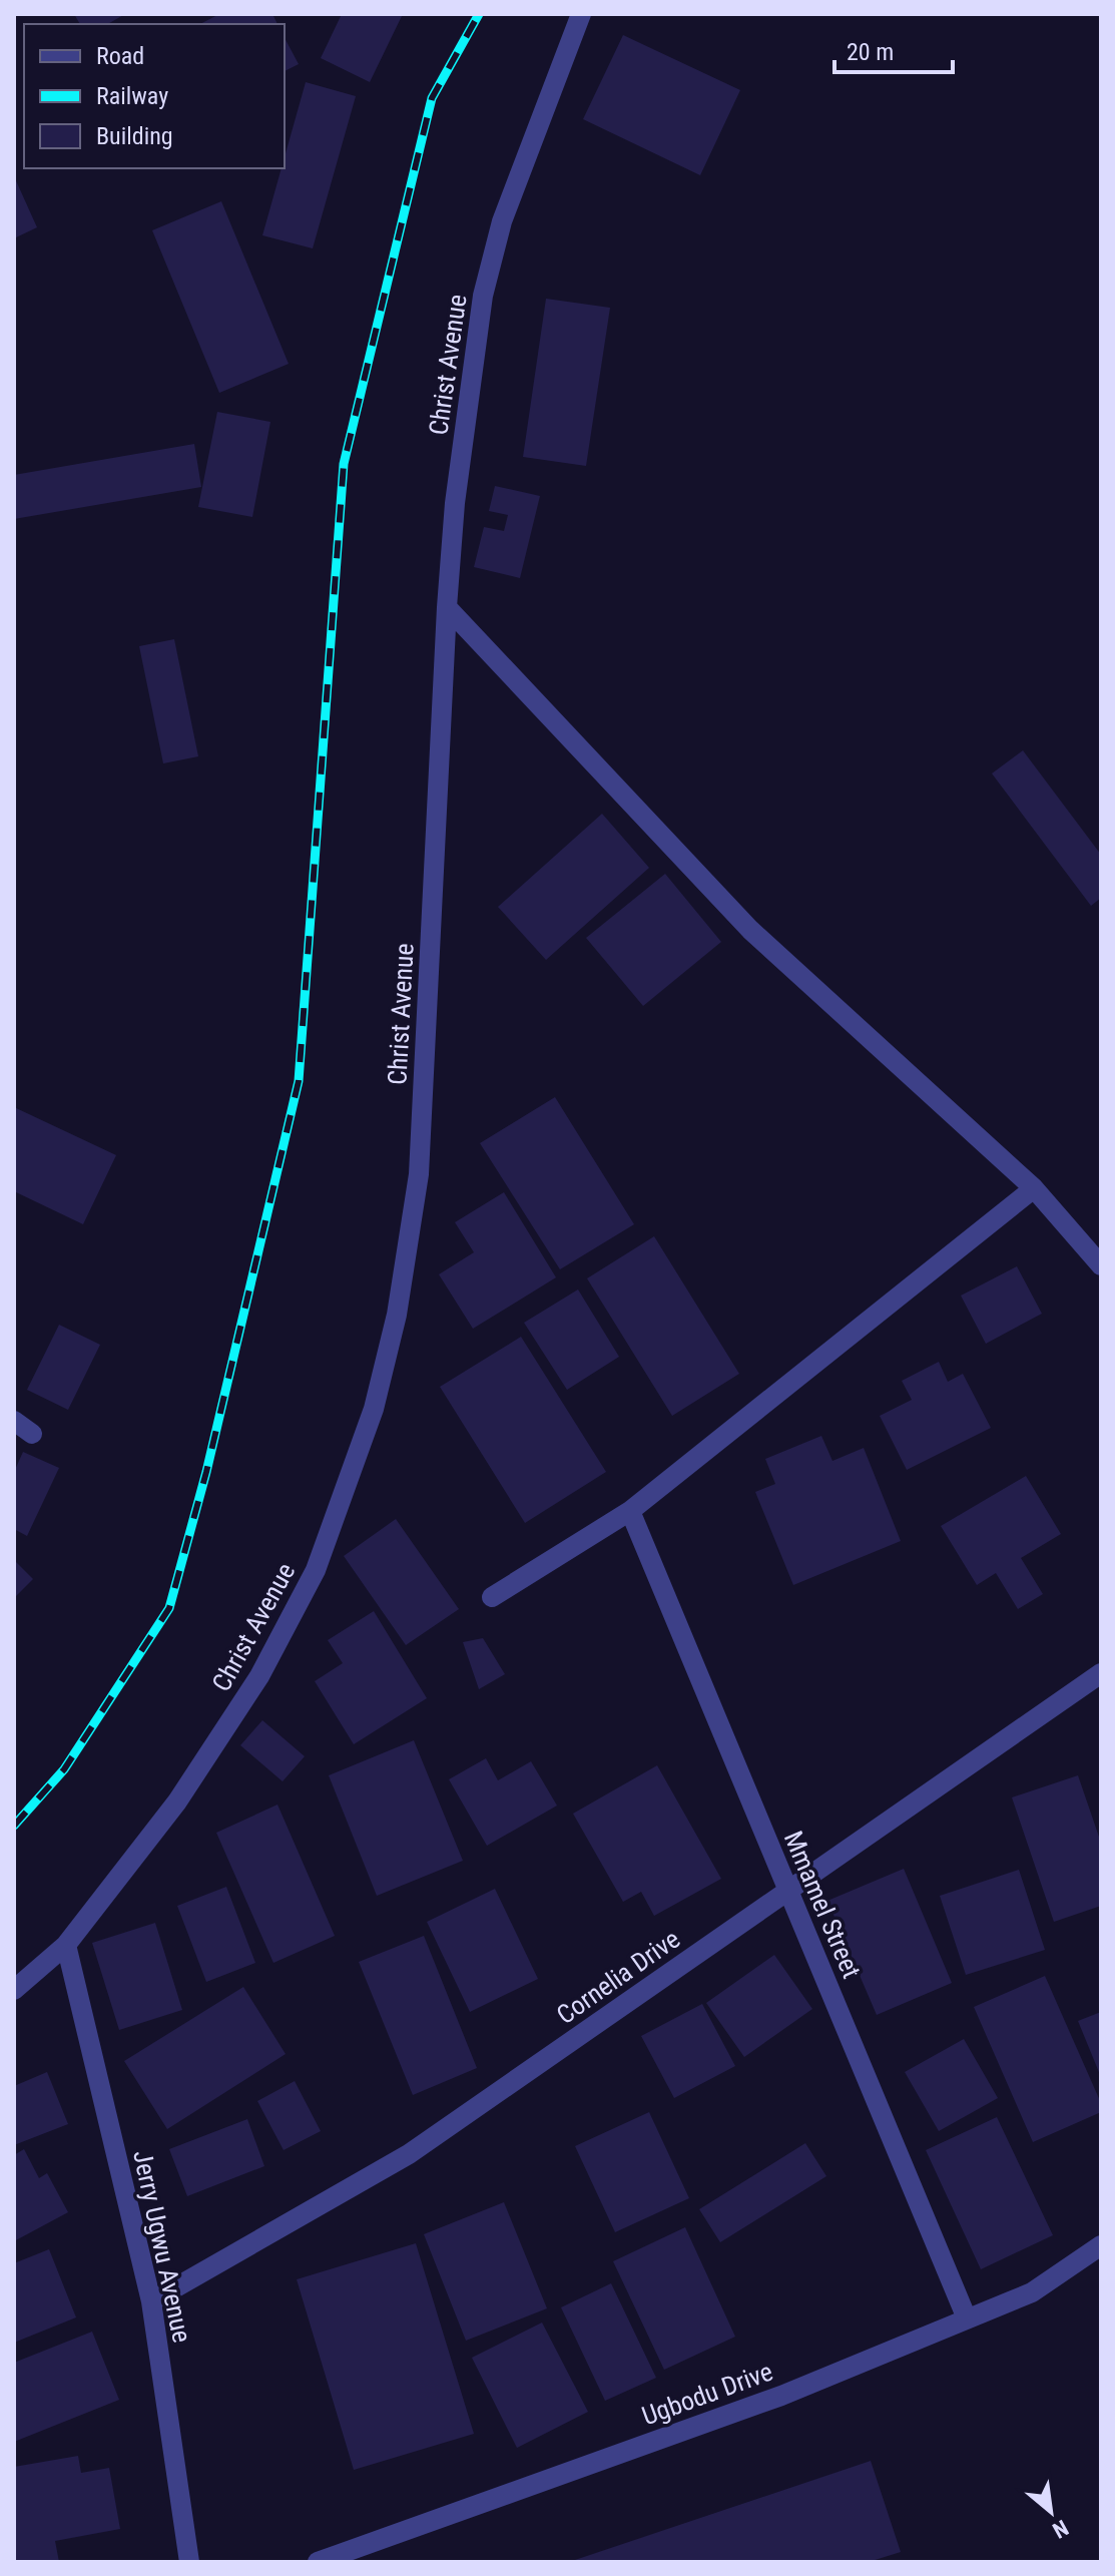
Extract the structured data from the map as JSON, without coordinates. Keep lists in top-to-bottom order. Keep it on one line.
{"streets":{"street":["Christ Avenue","Mmamel Street","Cornelia Drive","Jerry Ugwu Avenue","Ugbodu Drive"]},"crossings":[["Christ Avenue","Jerry Ugwu Avenue"],["Mmamel Street","Cornelia Drive"],["Mmamel Street","Ugbodu Drive"],["Cornelia Drive","Jerry Ugwu Avenue"]],"legend":["Road","Railway","Building"],"scale_bar":"20 m","north":"bottom right"}
